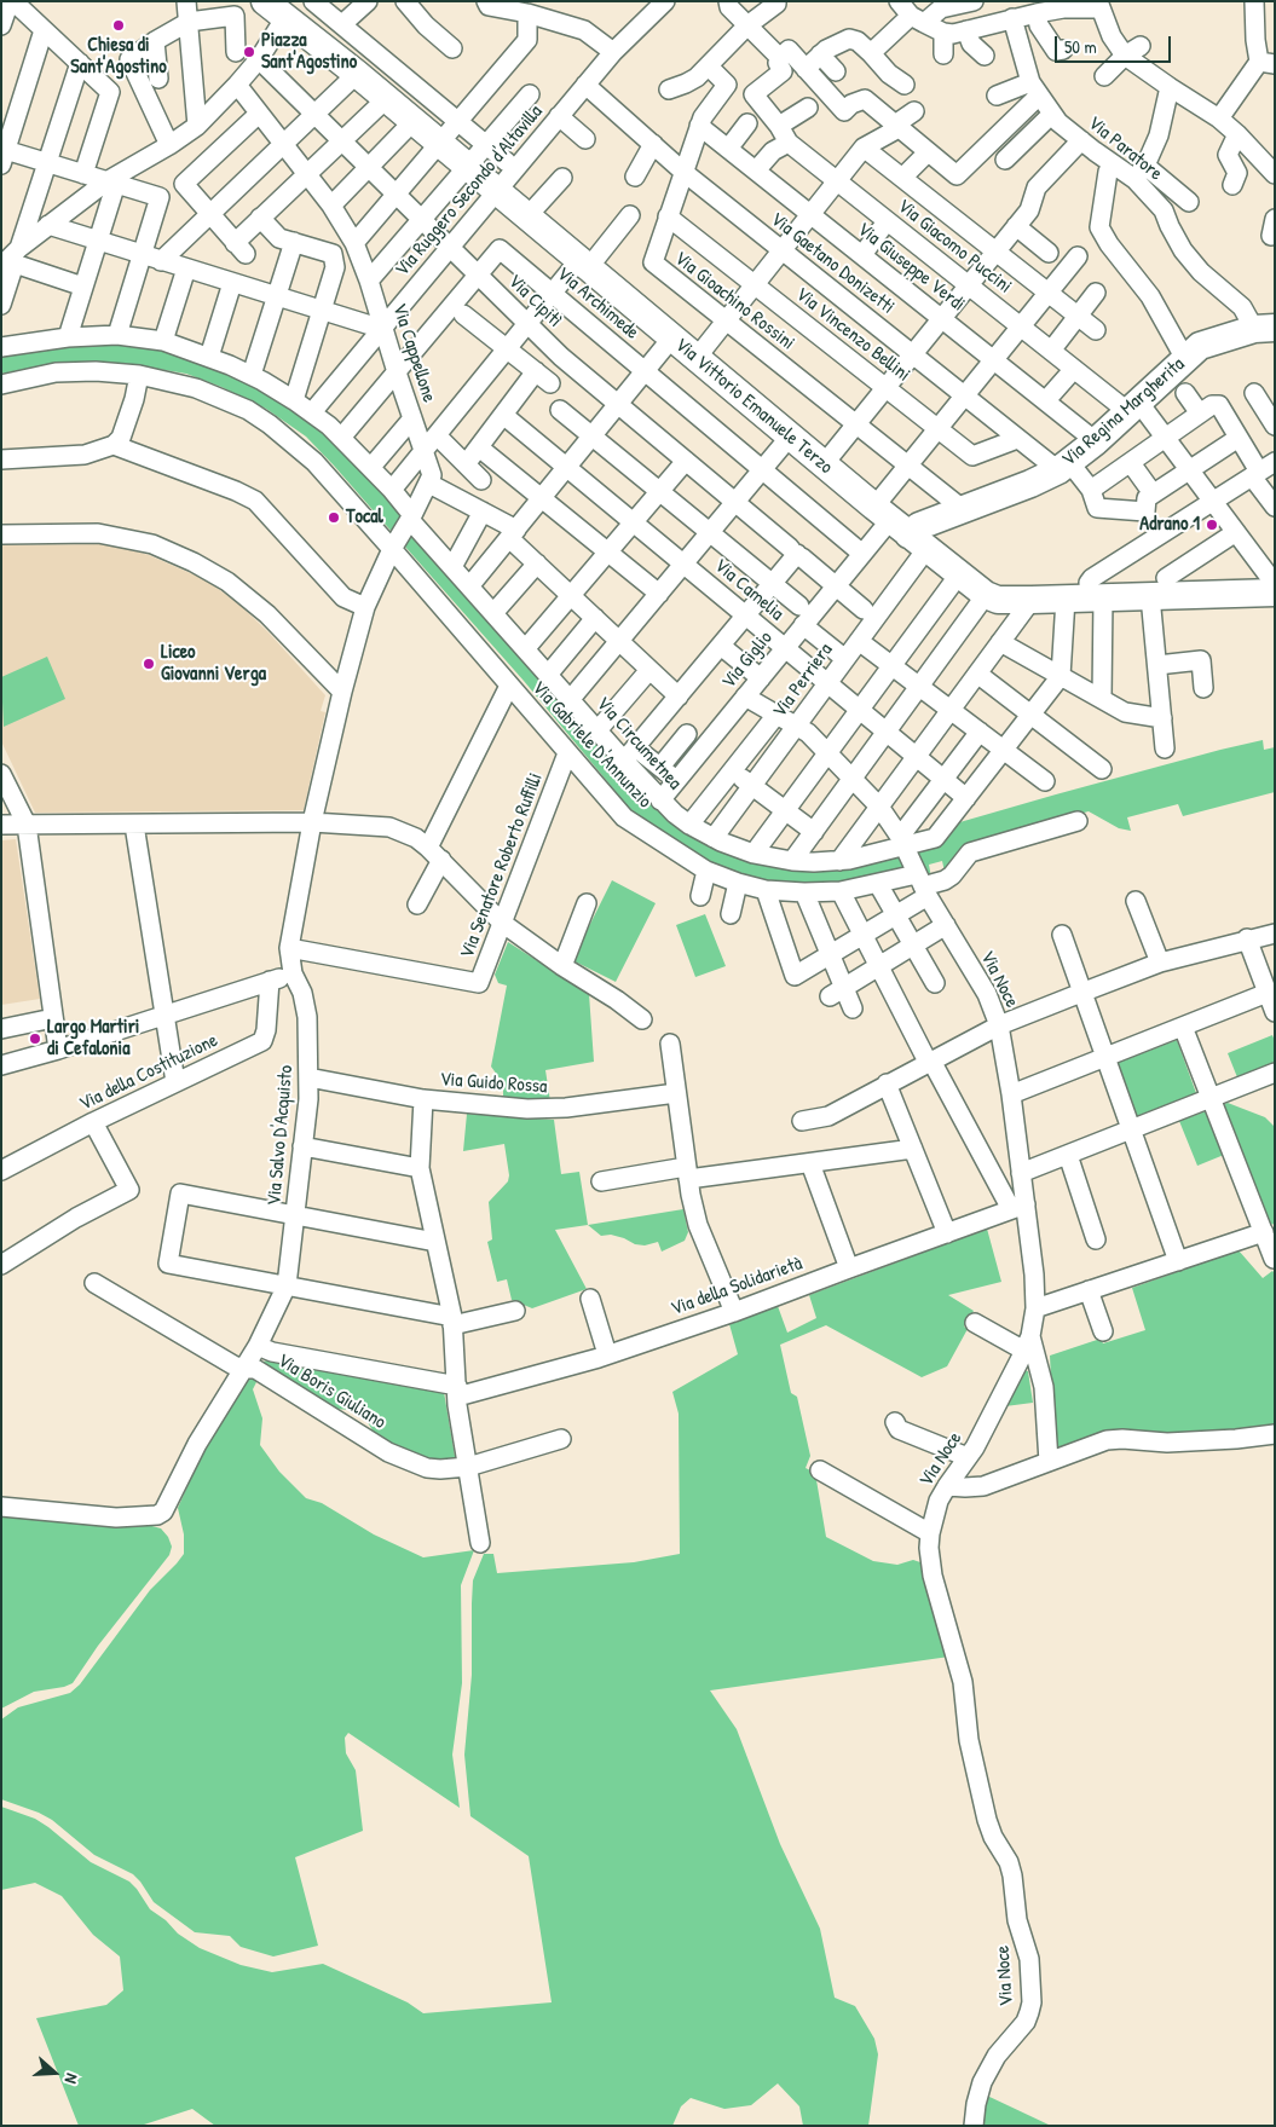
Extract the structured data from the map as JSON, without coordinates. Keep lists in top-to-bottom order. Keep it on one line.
{"streets":{"street":["Via Paratore","Via Ruggero Secondo d'Altavilla","Via Giacomo Puccini","Via Gaetano Donizetti","Via Giuseppe Verdi","Via Cipitì","Via Gioachino Rossini","Via Archimede","Via Vincenzo Bellini","Via Cappellone","Via Vittorio Emanuele Terzo","Via Regina Margherita","Via Camelia","Via Giglio","Via Perriera","Via Circumetnea","Via Gabriele D'Annunzio","Via Senatore Roberto Ruffilli","Via Noce","Via della Costituzione","Via Guido Rossa","Via Salvo D'Acquisto","Via della Solidarietà","Via Boris Giuliano"]},"crossings":[["Via Paratore","Via Regina Margherita"],["Via Ruggero Secondo d'Altavilla","Via Gaetano Donizetti"],["Via Ruggero Secondo d'Altavilla","Via Cipitì"],["Via Ruggero Secondo d'Altavilla","Via Cappellone"],["Via Ruggero Secondo d'Altavilla","Via Vittorio Emanuele Terzo"],["Via Ruggero Secondo d'Altavilla","Via Circumetnea"],["Via Giacomo Puccini","Via Regina Margherita"],["Via Gaetano Donizetti","Via Gioachino Rossini"],["Via Gaetano Donizetti","Via Vincenzo Bellini"],["Via Gaetano Donizetti","Via Regina Margherita"],["Via Giuseppe Verdi","Via Gioachino Rossini"],["Via Giuseppe Verdi","Via Regina Margherita"],["Via Cipitì","Via Archimede"],["Via Cipitì","Via Giglio"],["Via Gioachino Rossini","Via Vincenzo Bellini"],["Via Gioachino Rossini","Via Regina Margherita"],["Via Archimede","Via Giglio"],["Via Vittorio Emanuele Terzo","Via Regina Margherita"],["Via Vittorio Emanuele Terzo","Via Giglio"],["Via Vittorio Emanuele Terzo","Via Perriera"],["Via Regina Margherita","Via Giglio"],["Via Regina Margherita","Via Perriera"],["Via Camelia","Via Giglio"],["Via Camelia","Via Perriera"],["Via Giglio","Via Perriera"],["Via Giglio","Via Circumetnea"],["Via Giglio","Via Noce"],["Via Perriera","Via Circumetnea"],["Via Perriera","Via Noce"],["Via Circumetnea","Via Gabriele D'Annunzio"],["Via Circumetnea","Via Noce"],["Via Circumetnea","Via Salvo D'Acquisto"],["Via Gabriele D'Annunzio","Via Senatore Roberto Ruffilli"],["Via Gabriele D'Annunzio","Via Noce"],["Via Gabriele D'Annunzio","Via Salvo D'Acquisto"],["Via Senatore Roberto Ruffilli","Via Salvo D'Acquisto"],["Via Noce","Via della Solidarietà"],["Via Guido Rossa","Via Salvo D'Acquisto"],["Via Salvo D'Acquisto","Via della Solidarietà"],["Via Salvo D'Acquisto","Via Boris Giuliano"]],"places":["Chiesa di Sant'Agostino","Piazza Sant'Agostino","Tocal","Adrano 1","Liceo Giovanni Verga","Largo Martiri di Cefalonia"],"scale_bar":"50 m","north":"right"}
